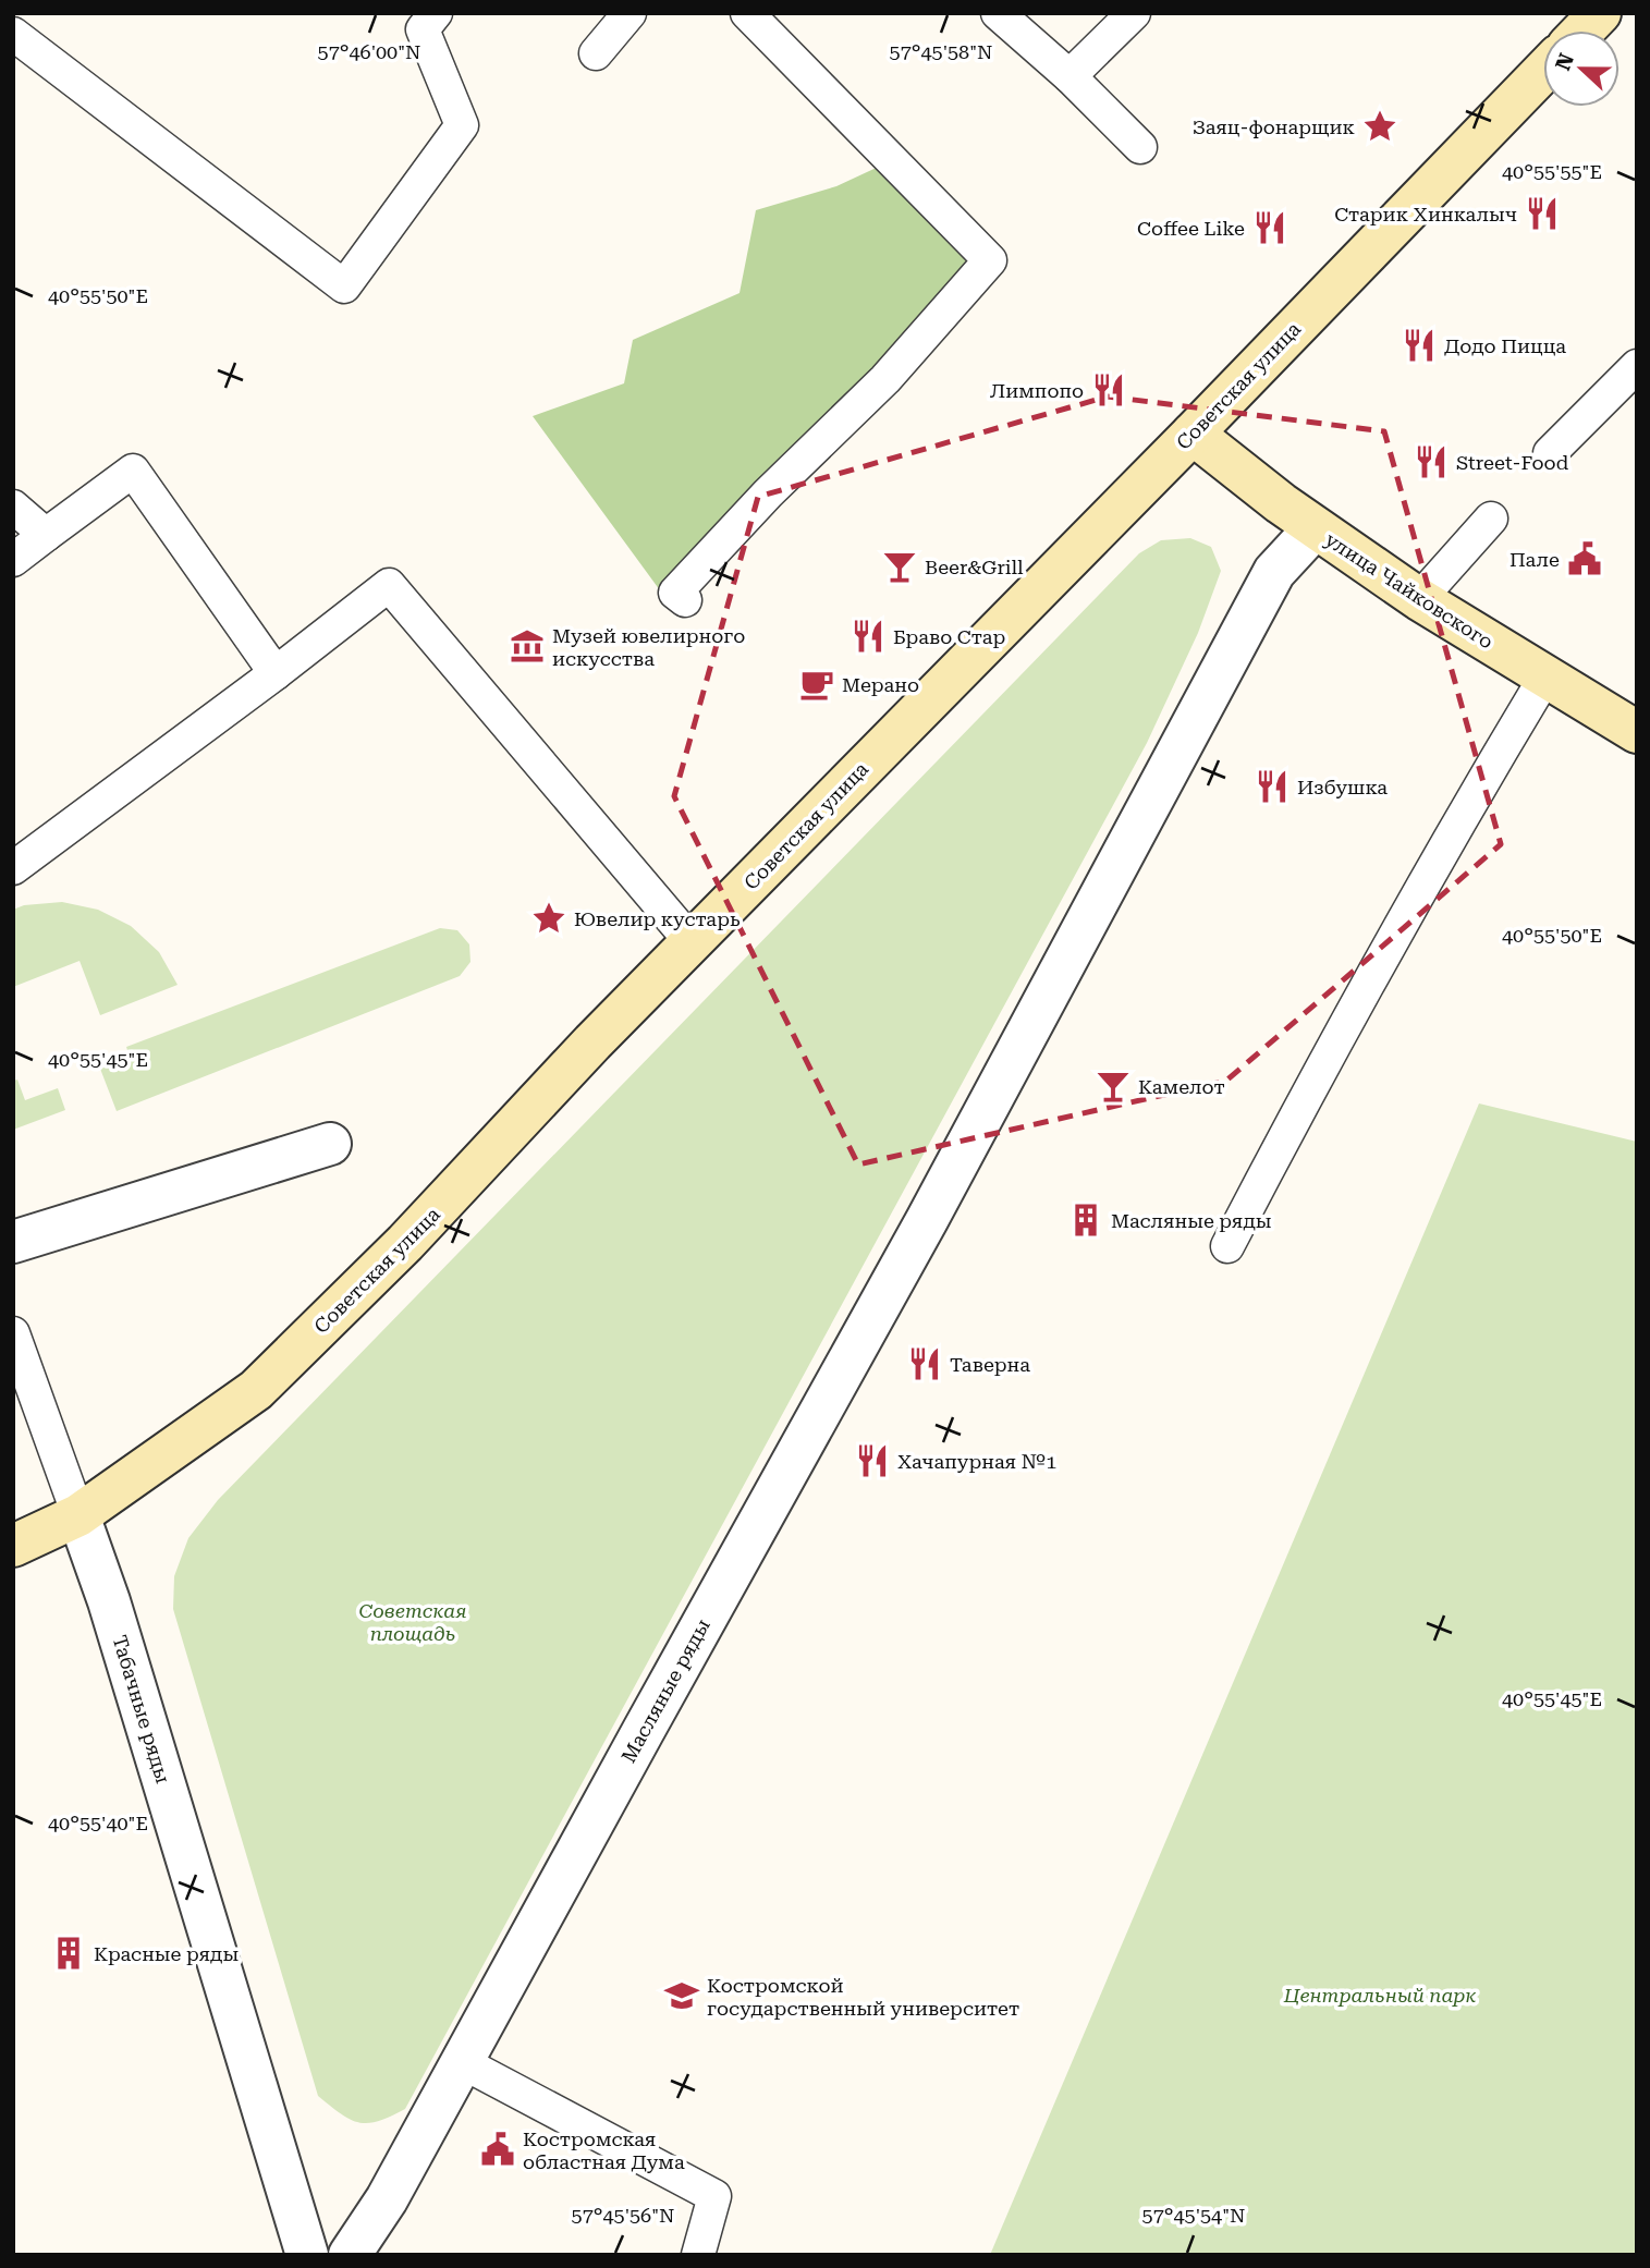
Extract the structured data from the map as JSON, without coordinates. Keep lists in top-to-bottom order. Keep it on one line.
{"streets":{"main road":["Советская улица","улица Чайковского"],"street":["Масляные ряды","Табачные ряды"]},"crossings":[["Советская улица","улица Чайковского"],["Советская улица","Табачные ряды"],["улица Чайковского","Масляные ряды"]],"parks":["Советская площадь","Центральный парк"],"places":{"place":["Заяц-фонарщик","Ювелир кустарь"],"restaurant":["Старик Хинкалыч","Coffee Like","Додо Пицца","Лимпопо","Street-Food","Браво Стар","Избушка","Таверна","Хачапурная №1"],"public building":["Пале","Костромская областная Дума"],"bar":["Beer&Grill","Камелот"],"museum":["Музей ювелирного искусства"],"cafe":["Мерано"],"building":["Масляные ряды","Красные ряды"],"school or university":["Костромской государственный университет"]},"north":"left","coordinates":["57°46'00\"N","57°45'58\"N","40°55'55\"E","40°55'50\"E","40°55'45\"E","40°55'40\"E","57°45'56\"N","57°45'54\"N"]}
